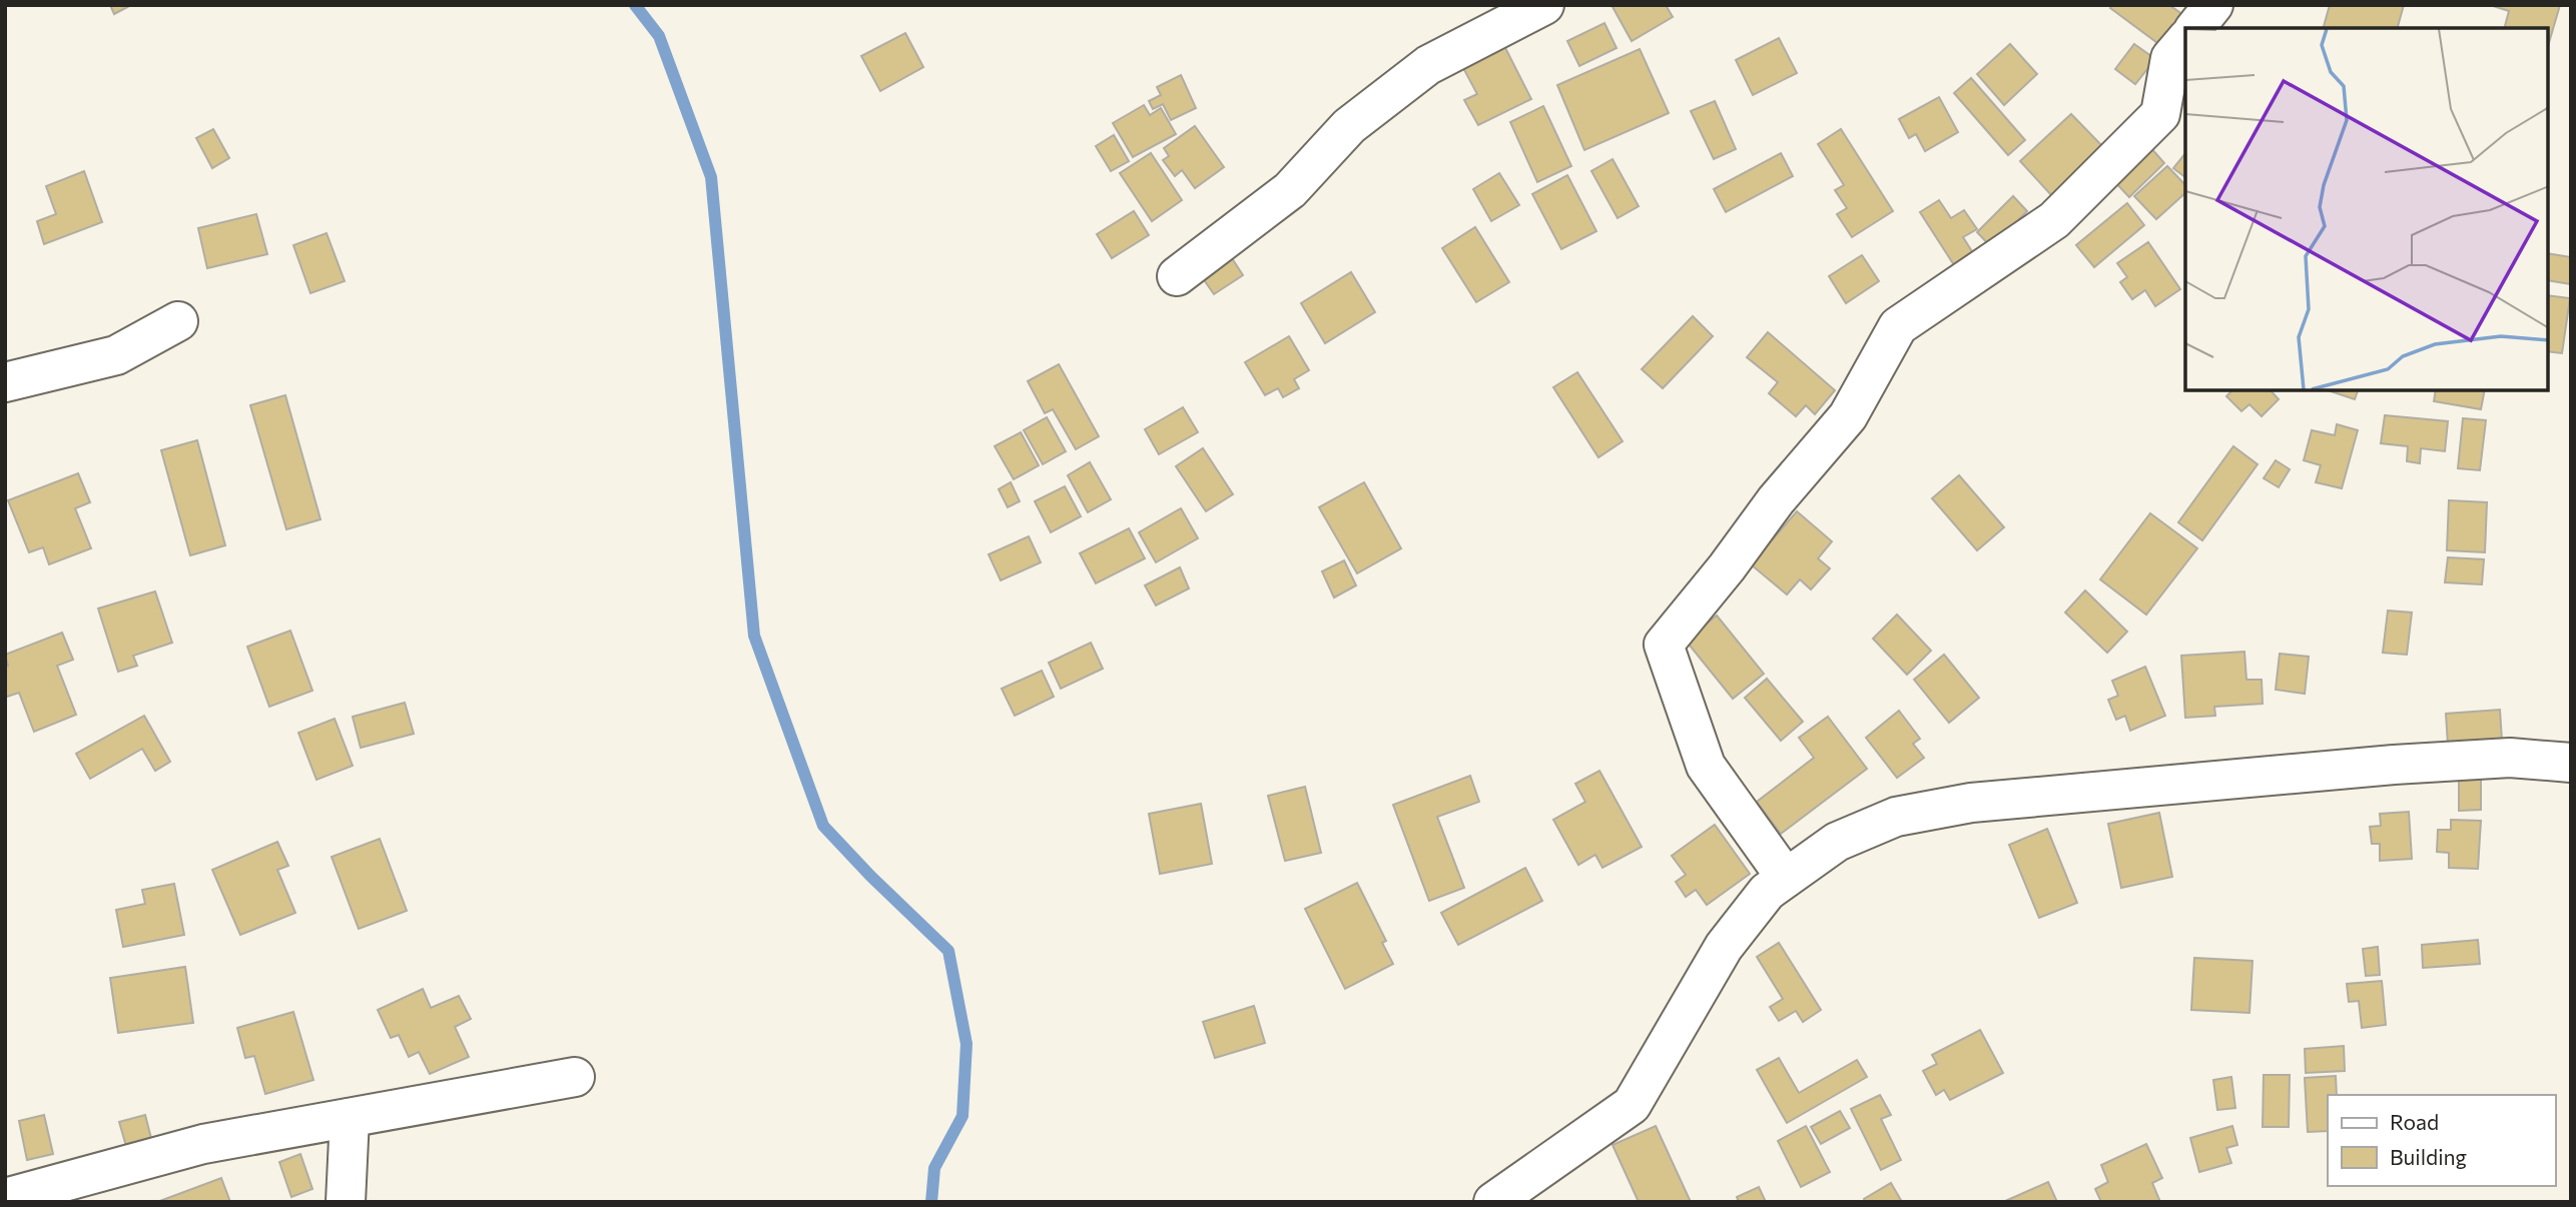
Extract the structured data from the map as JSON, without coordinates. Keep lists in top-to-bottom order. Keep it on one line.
{"legend":["Road","Building"]}
